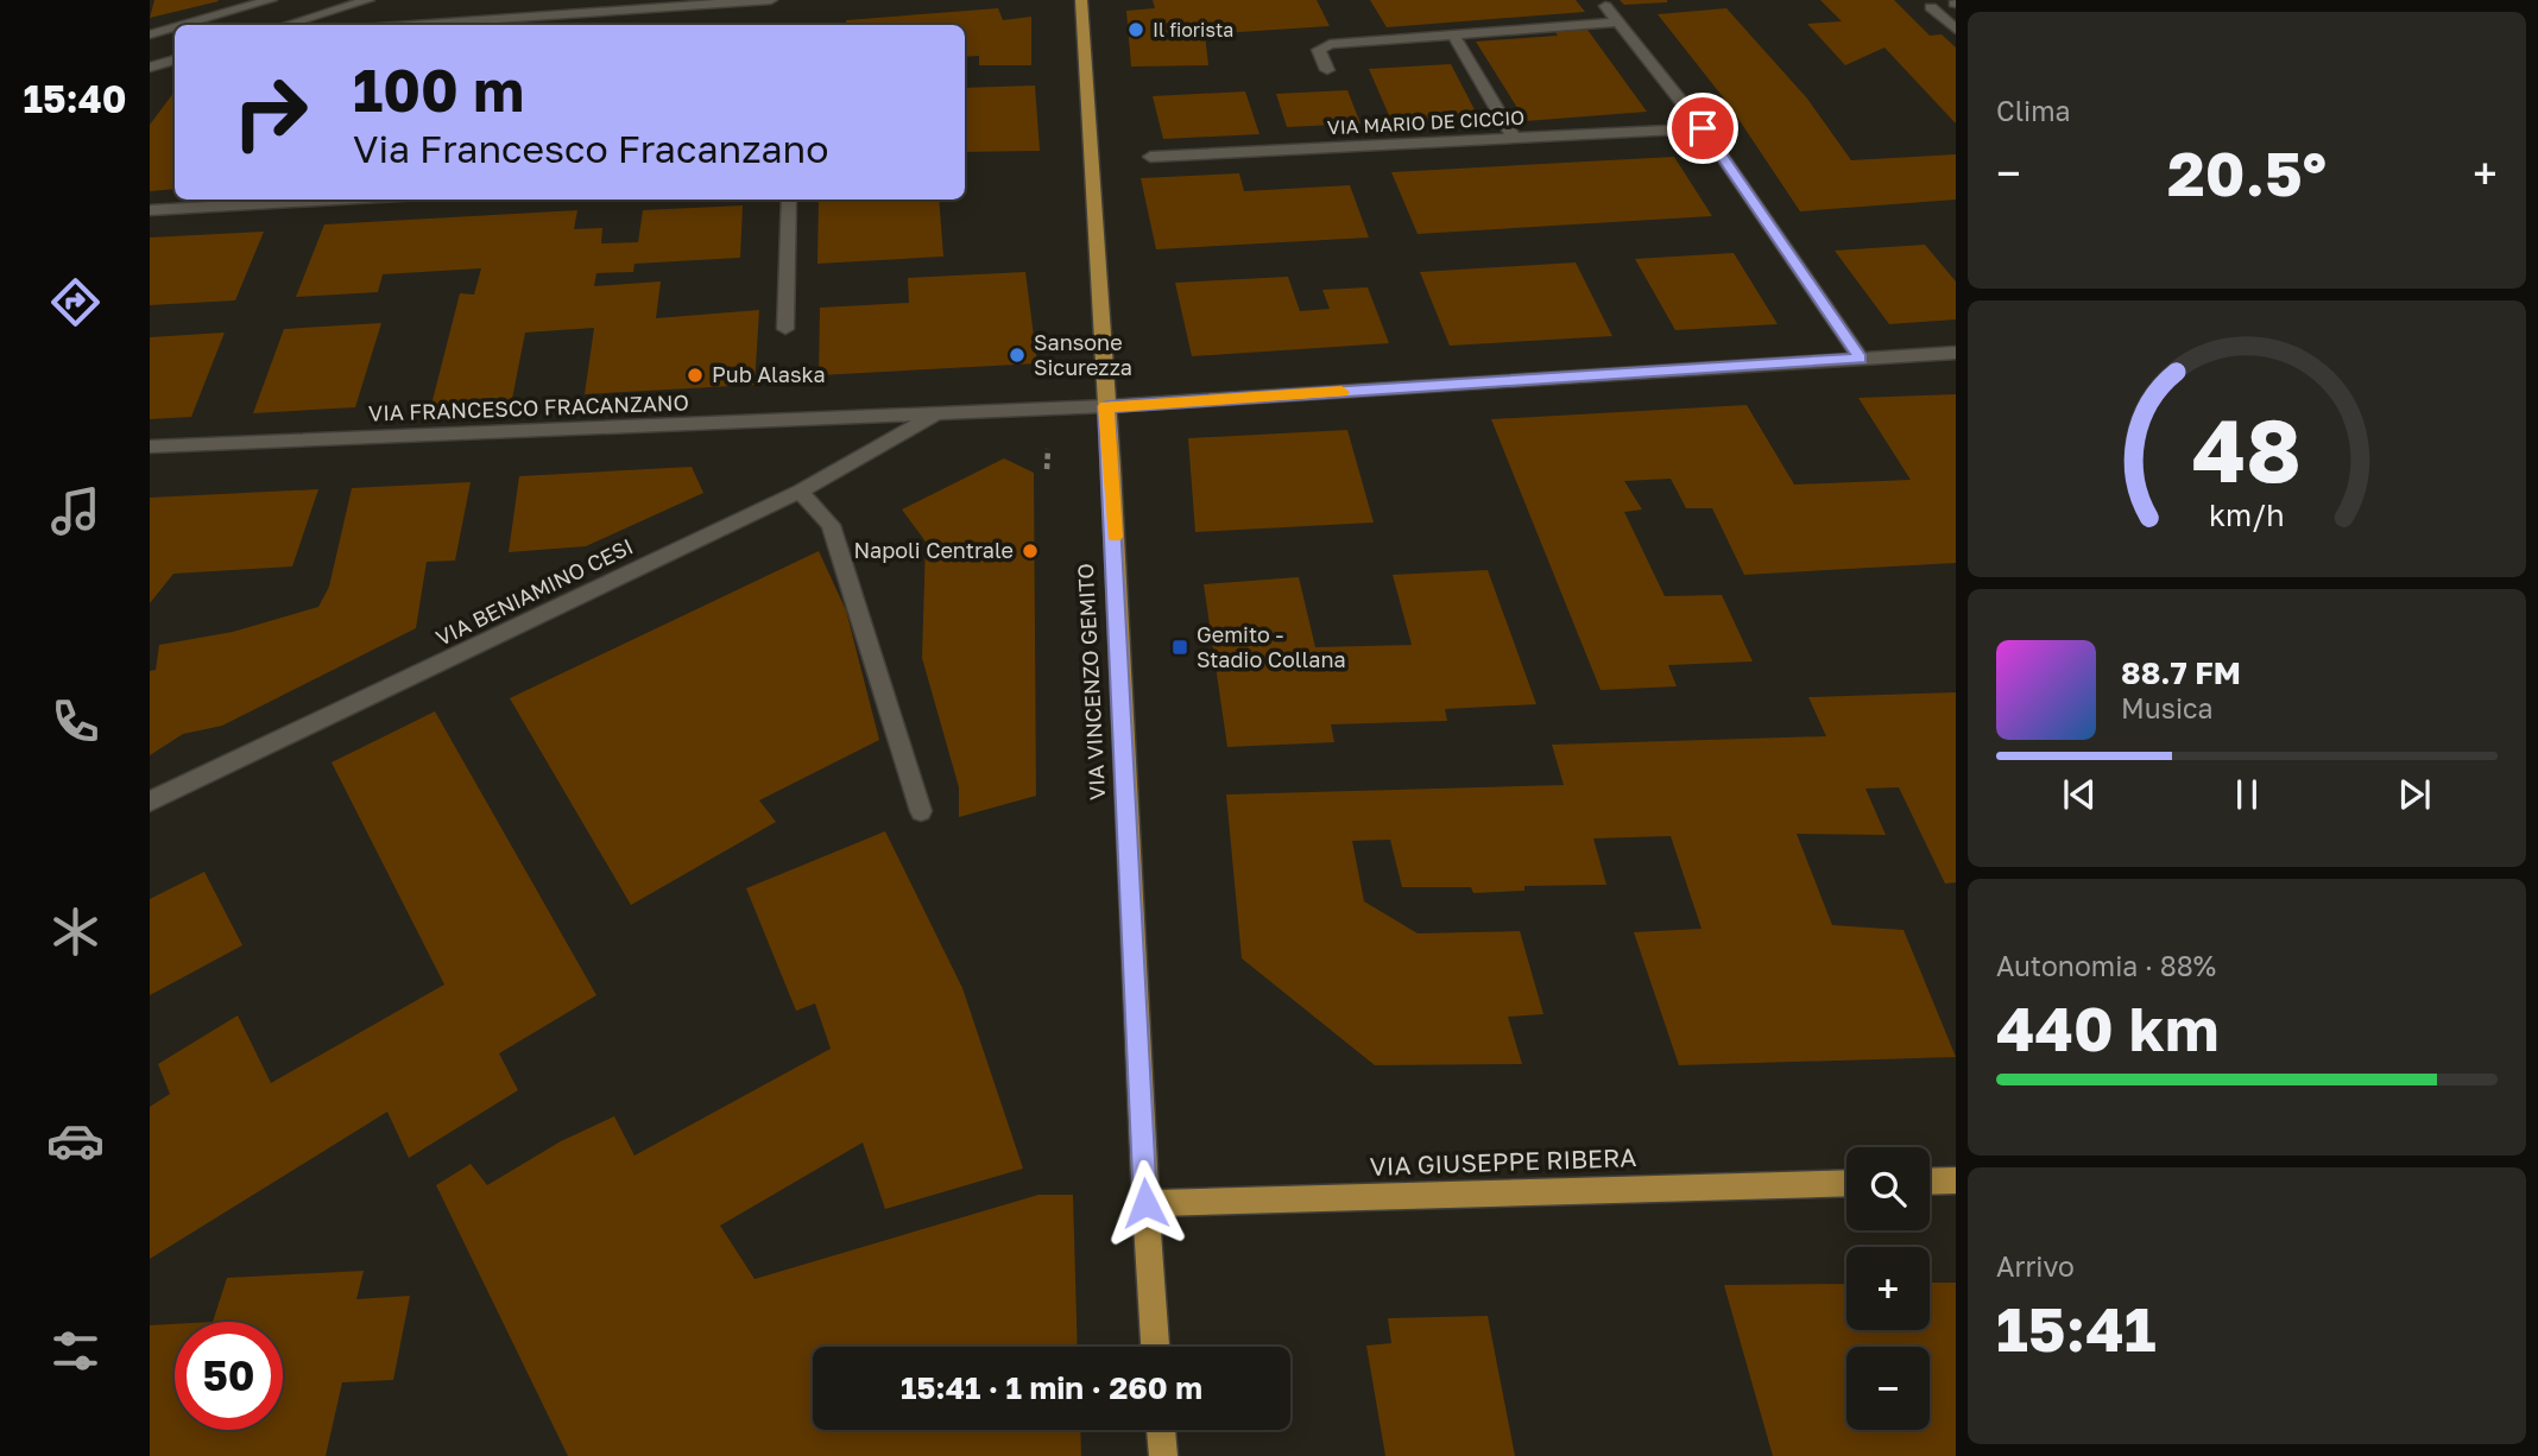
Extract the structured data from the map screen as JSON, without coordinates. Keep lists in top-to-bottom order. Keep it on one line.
{"streets":{"main road":["VIA VINCENZO GEMITO","VIA GIUSEPPE RIBERA"],"street":["VIA MARIO DE CICCIO","VIA FRANCESCO FRACANZANO","VIA BENIAMINO CESI"]},"crossings":[["VIA FRANCESCO FRACANZANO","VIA BENIAMINO CESI"],["VIA FRANCESCO FRACANZANO","VIA VINCENZO GEMITO"],["VIA VINCENZO GEMITO","VIA GIUSEPPE RIBERA"]],"places":{"other":["Il fiorista","Sansone Sicurezza","Pub Alaska","Napoli Centrale"],"transit":["Gemito - Stadio Collana"]},"page":{"tabs":"15:40","tile":["Clima",["Autonomia · 88%","440 km"],["Arrivo","15:41"]],"turn":["100 m","Via Francesco Fracanzano"],"heat":["−","20.5°","+"],"song":["88.7 FM","Musica"],"map_buttons":["+","−"],"limit":"50","trip":"15:41 · 1 min · 260 m","gauge":["48","km/h"]}}
